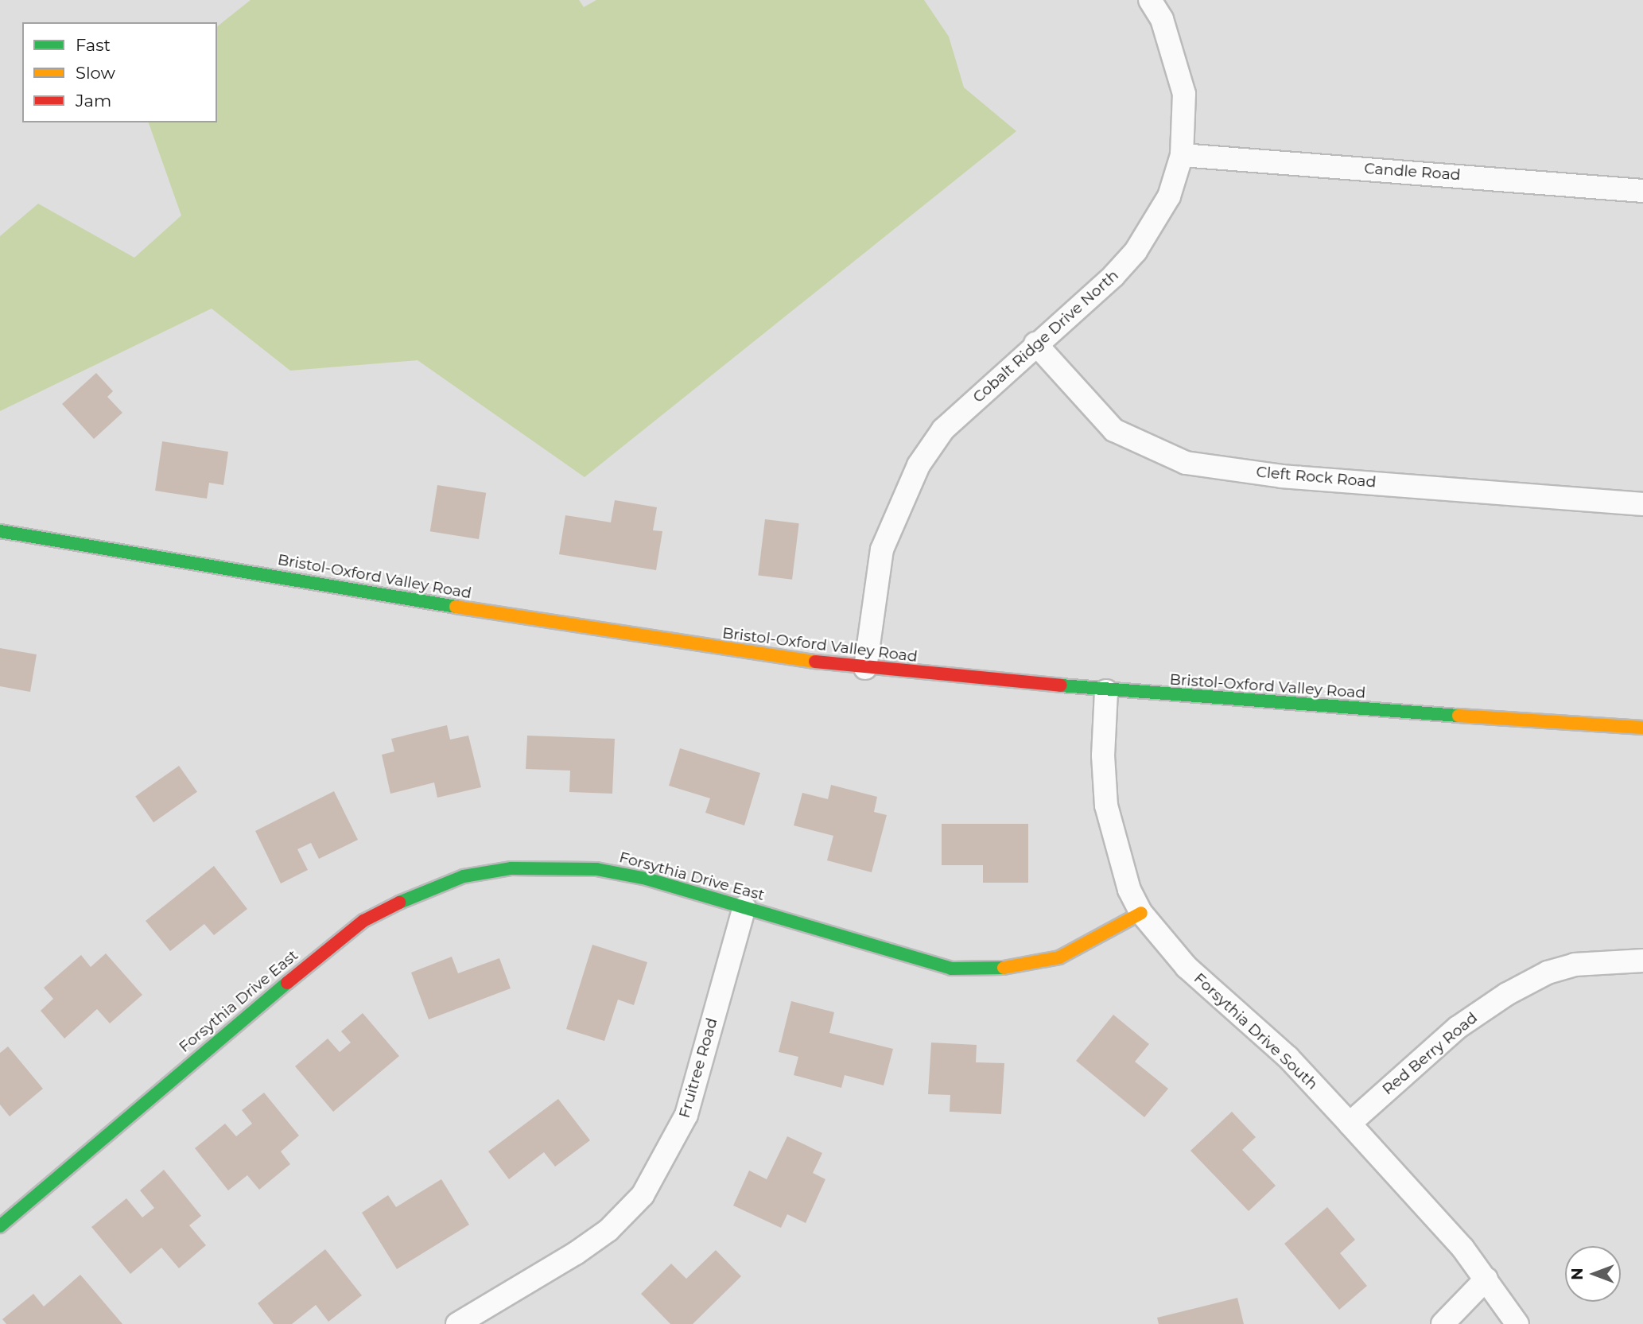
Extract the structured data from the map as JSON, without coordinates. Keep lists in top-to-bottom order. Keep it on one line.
{"streets":{"main road":["Bristol-Oxford Valley Road","Forsythia Drive East"],"street":["Candle Road","Cobalt Ridge Drive North","Cleft Rock Road","Forsythia Drive South","Red Berry Road","Fruitree Road"]},"crossings":[["Candle Road","Cobalt Ridge Drive North"],["Cobalt Ridge Drive North","Cleft Rock Road"],["Cobalt Ridge Drive North","Bristol-Oxford Valley Road"],["Bristol-Oxford Valley Road","Forsythia Drive South"],["Forsythia Drive East","Forsythia Drive South"],["Forsythia Drive East","Fruitree Road"],["Forsythia Drive South","Red Berry Road"]],"legend":["Fast","Slow","Jam"],"north":"left"}
